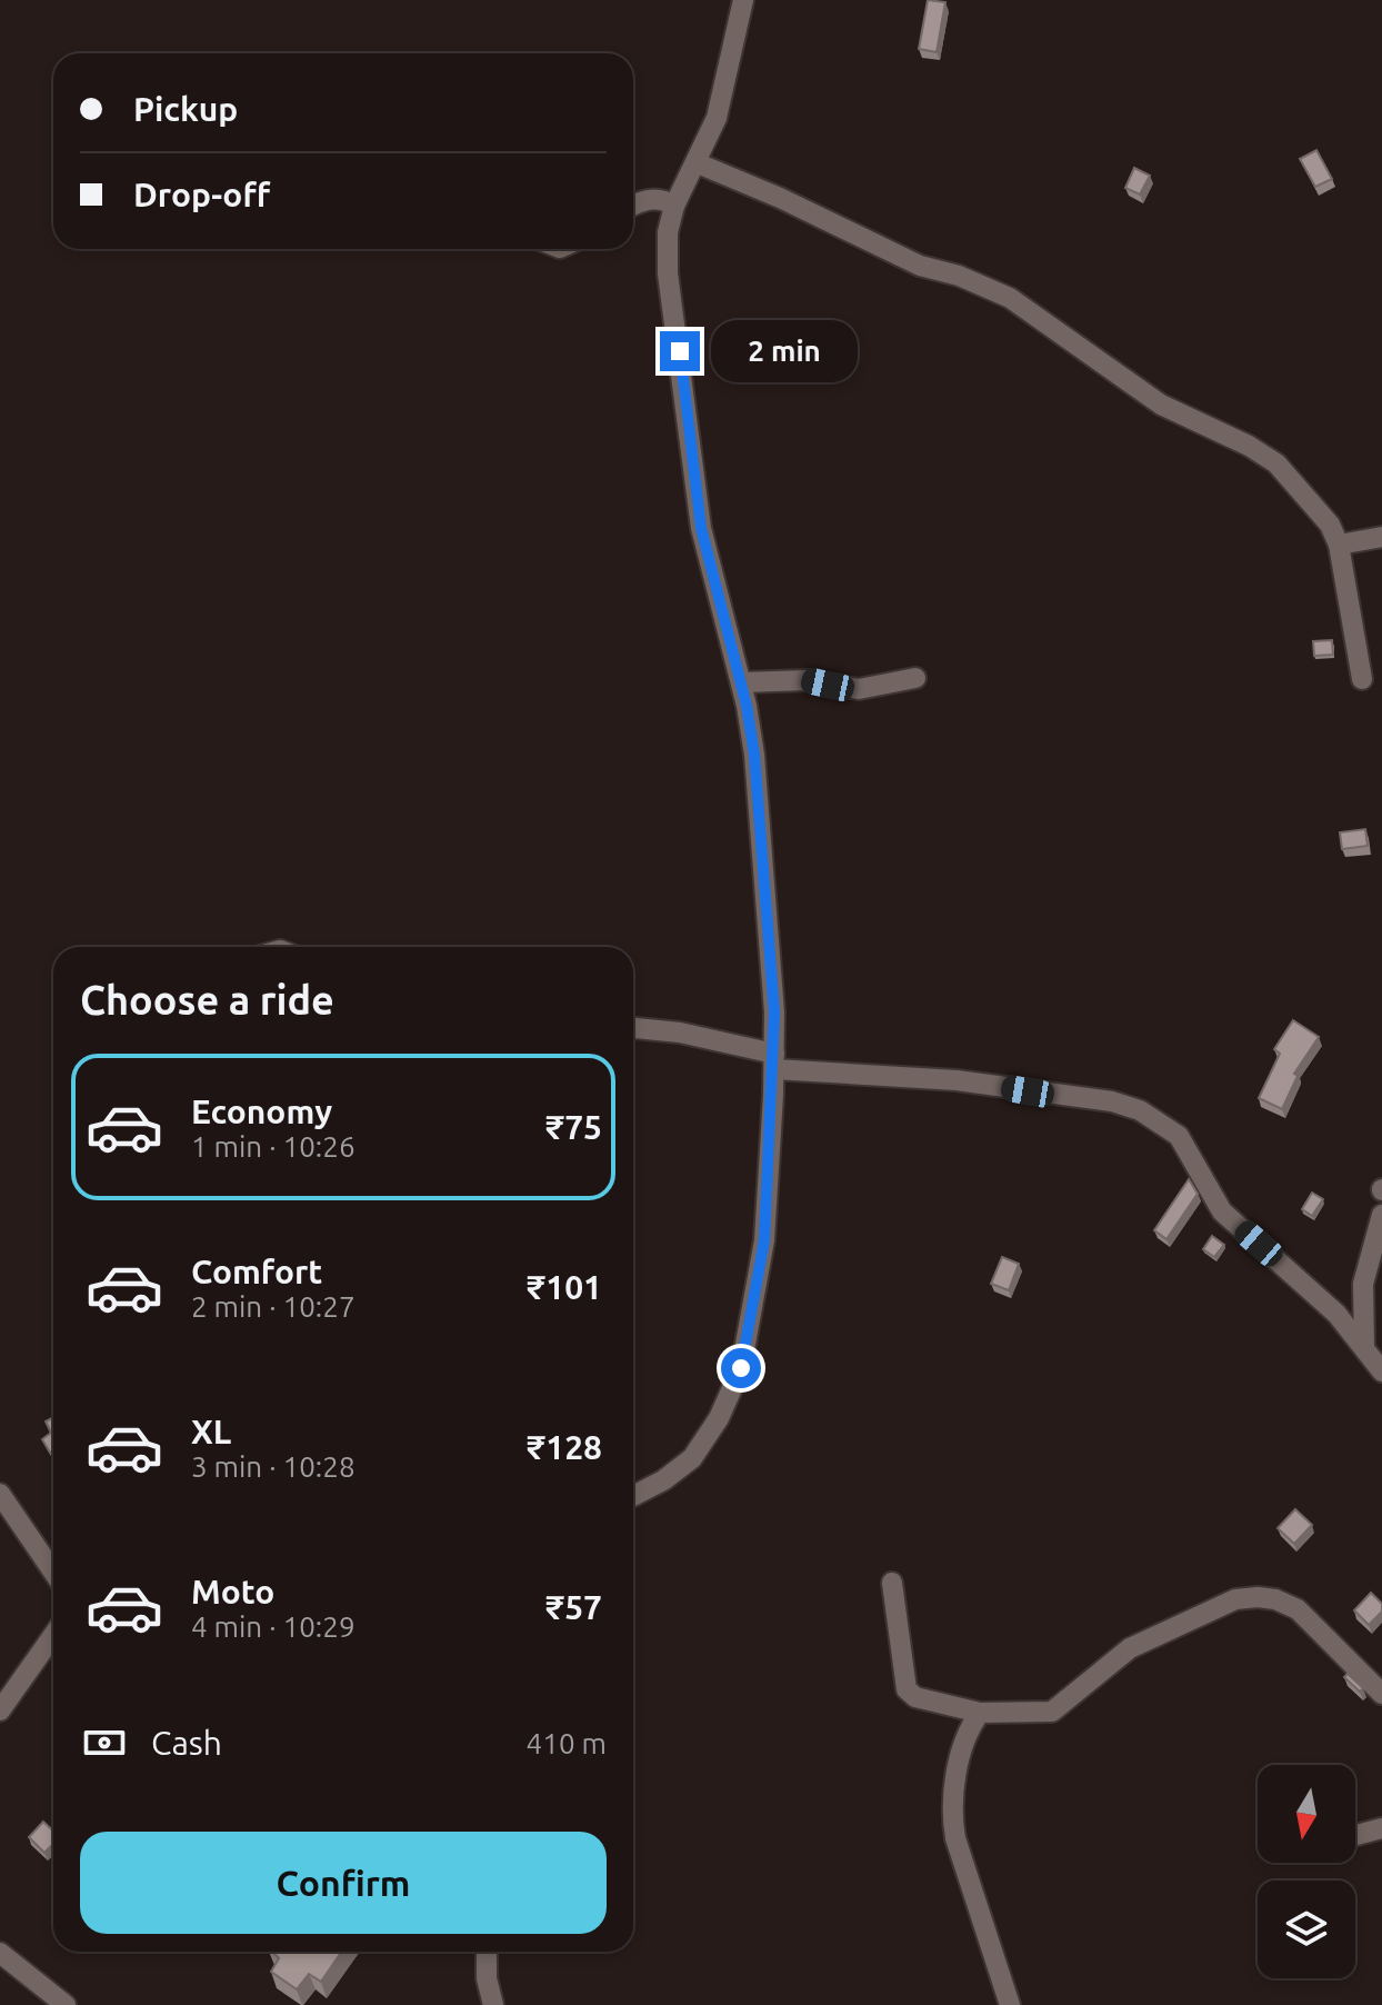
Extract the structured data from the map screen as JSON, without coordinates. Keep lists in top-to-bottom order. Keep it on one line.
{"north":"bottom","page":{"banner":["Pickup","Drop-off"],"bubble":"2 min","heading":"Choose a ride","list":[{"name":"Economy","note":"1 min · 10:26","value":"₹75"},{"name":"Comfort","note":"2 min · 10:27","value":"₹101"},{"name":"XL","note":"3 min · 10:28","value":"₹128"},{"name":"Moto","note":"4 min · 10:29","value":"₹57"}],"pay":["Cash","410 m"],"buttons":"Confirm"}}
